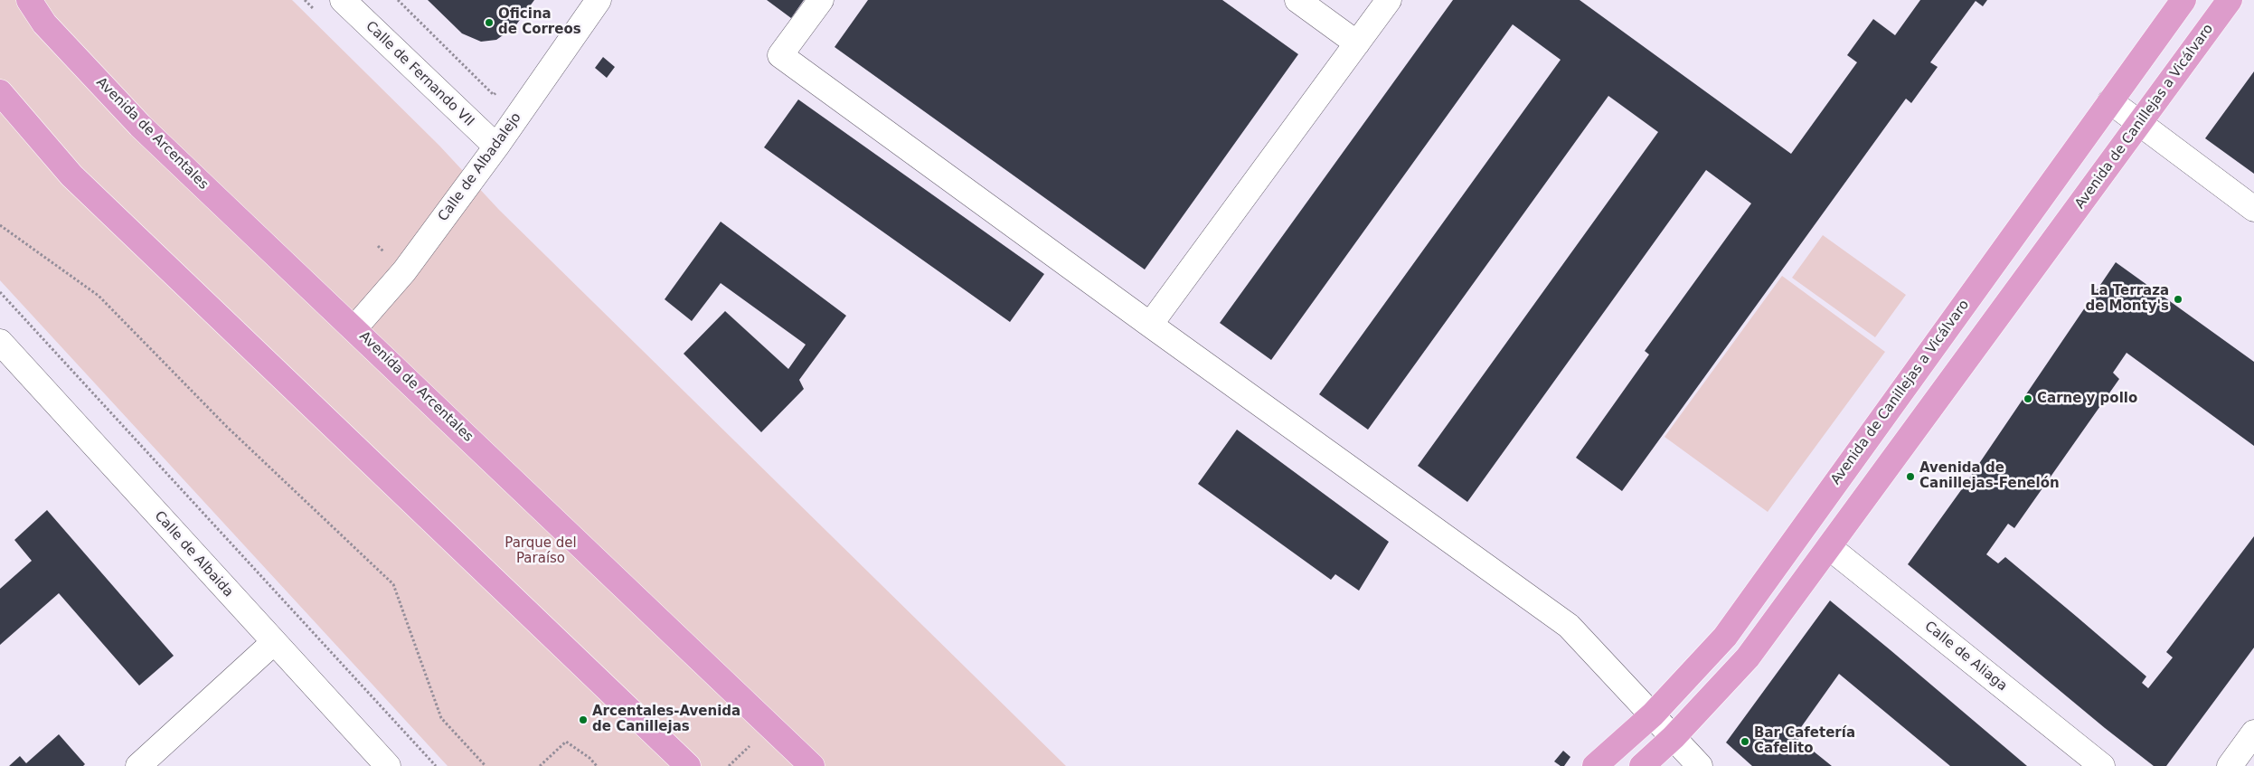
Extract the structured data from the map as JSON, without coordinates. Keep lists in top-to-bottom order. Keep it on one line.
{"streets":{"main road":["Avenida de Canillejas a Vicálvaro","Avenida de Arcentales"],"street":["Calle de Fernando VII","Calle de Albadalejo","Calle de Albaida","Calle de Aliaga"]},"crossings":[["Calle de Fernando VII","Calle de Albadalejo"],["Avenida de Canillejas a Vicálvaro","Calle de Aliaga"],["Avenida de Arcentales","Calle de Albadalejo"]],"parks":["Parque del Paraíso"],"places":["Oficina de Correos","La Terraza de Monty's","Carne y pollo","Avenida de Canillejas-Fenelón","Arcentales-Avenida de Canillejas","Bar Cafetería Cafelito"]}
